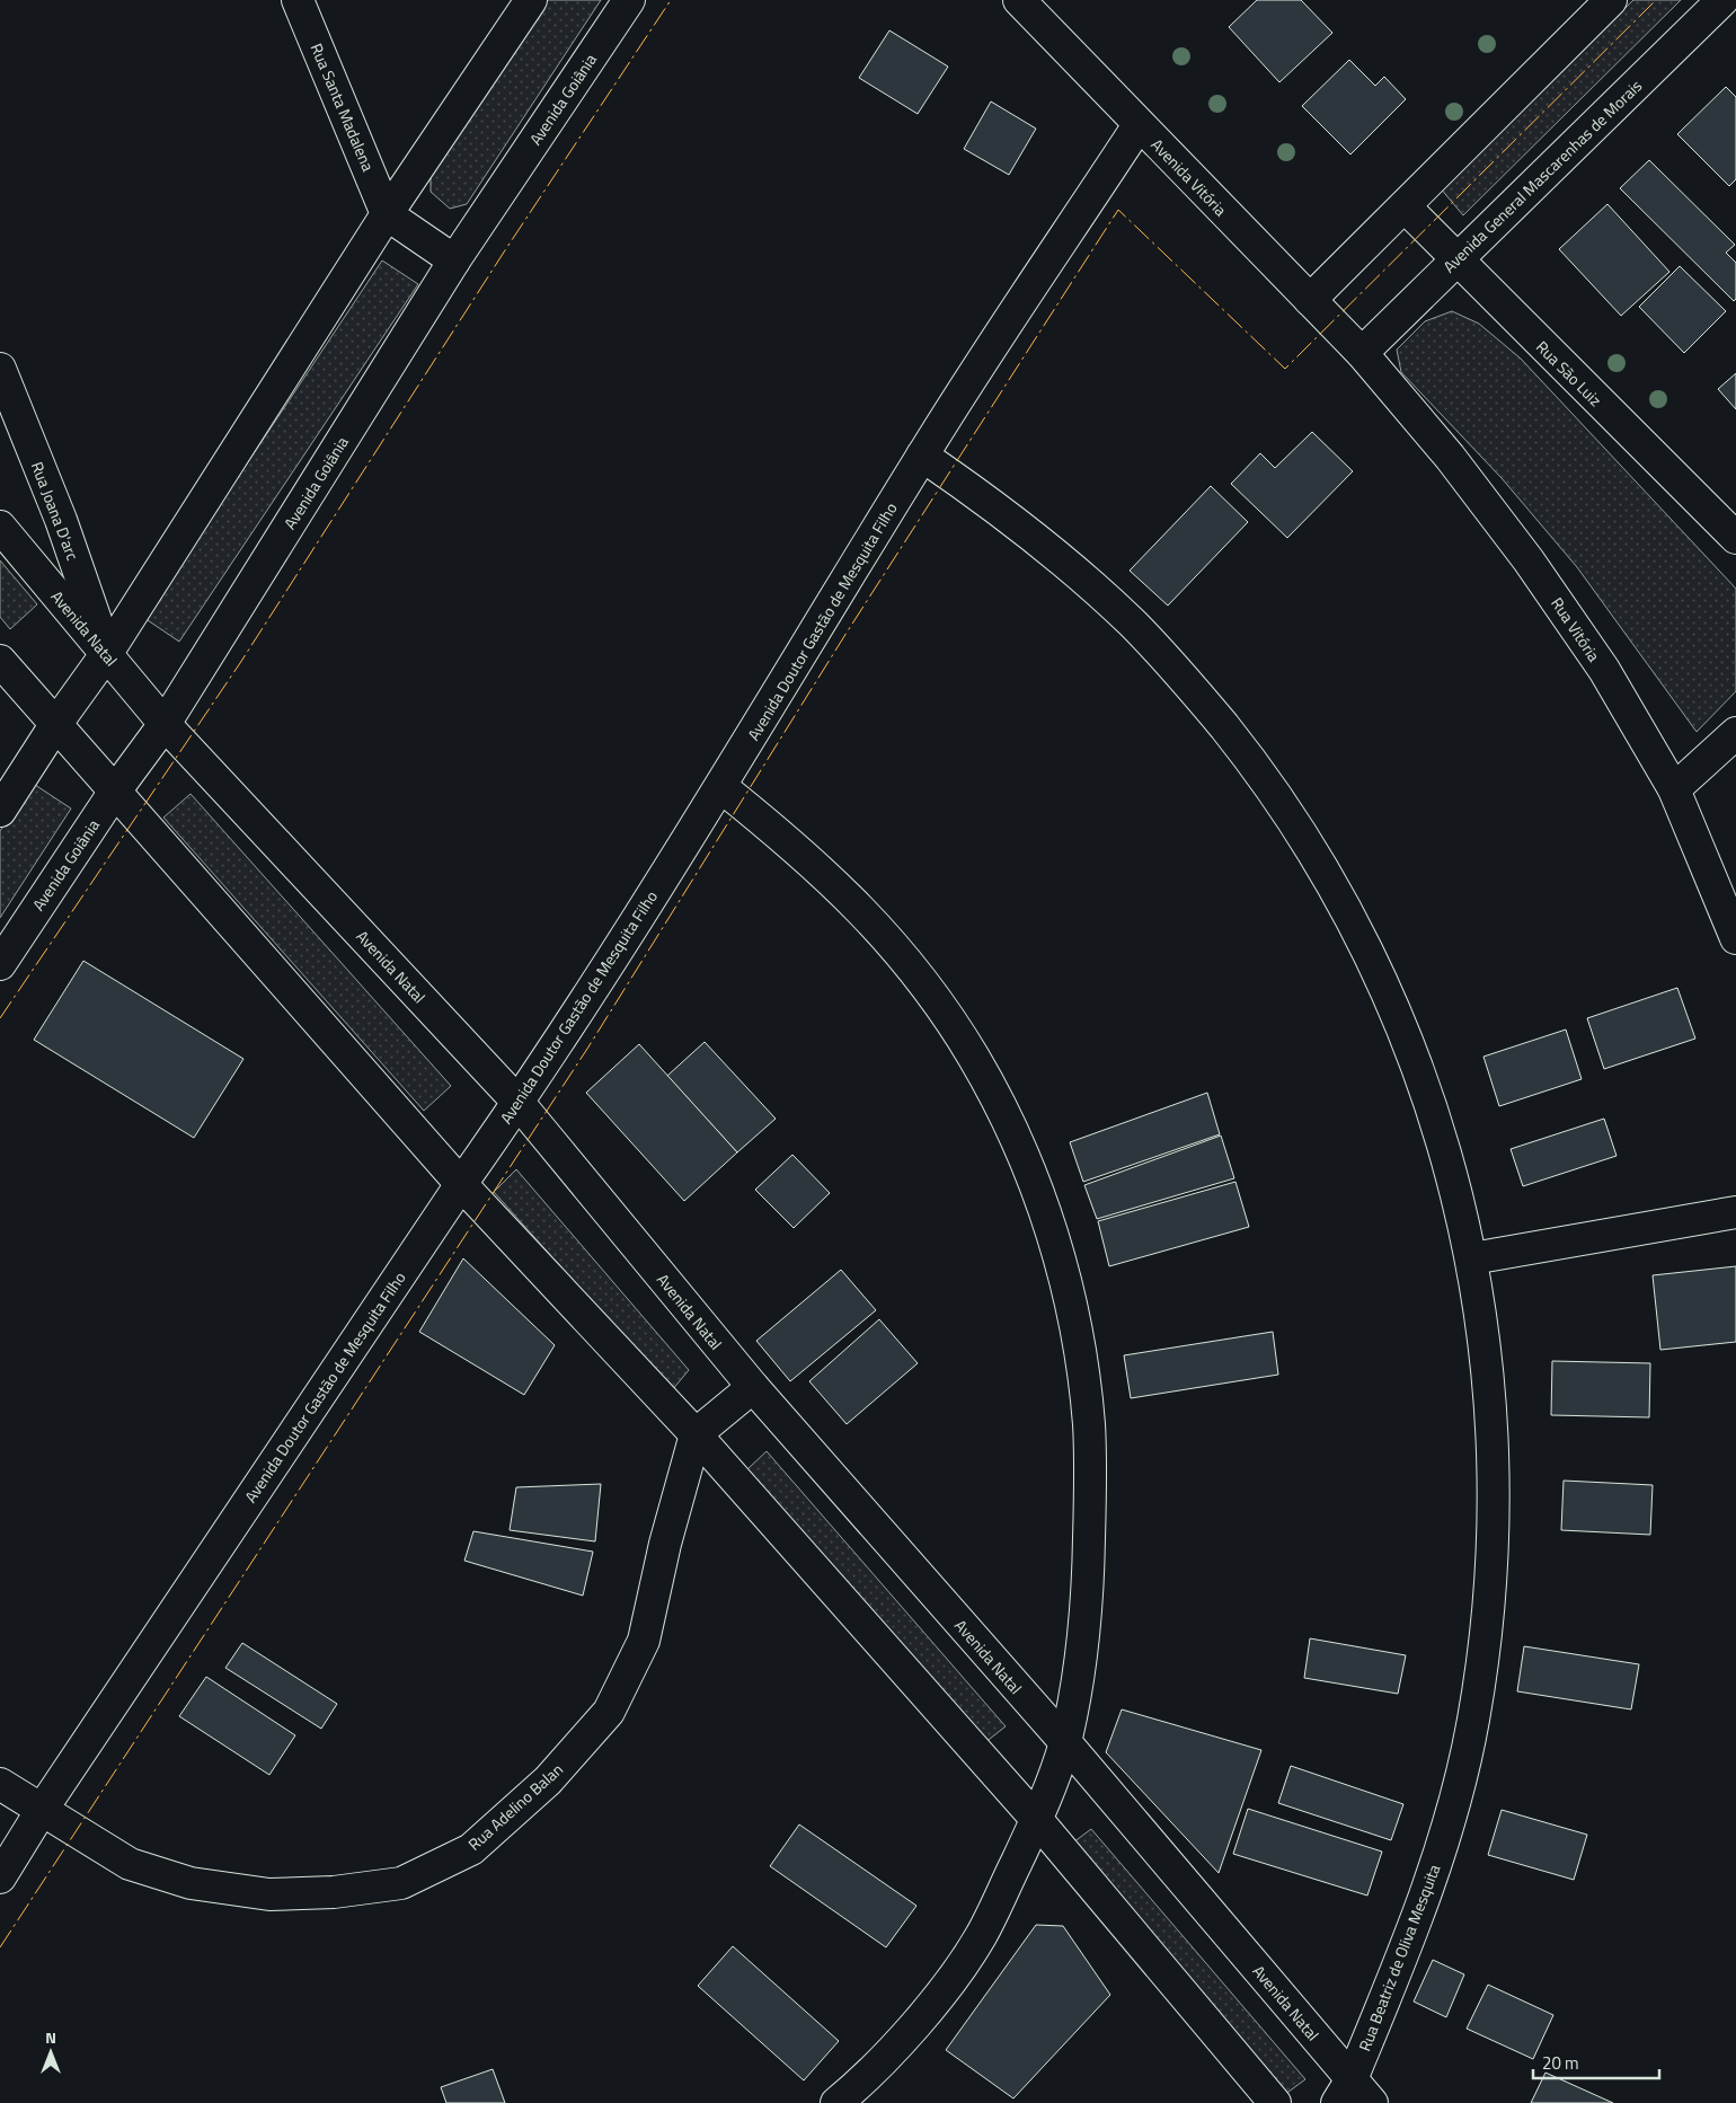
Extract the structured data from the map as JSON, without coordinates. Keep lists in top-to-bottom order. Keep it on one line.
{"streets":{"street":["Avenida Goiânia","Rua Santa Madalena","Avenida General Mascarenhas de Morais","Avenida Vitória","Rua São Luiz","Rua Joana D'arc","Avenida Doutor Gastão de Mesquita Filho","Avenida Natal","Rua Vitória","Rua Adelino Balan","Rua Beatriz de Oliva Mesquita"]},"crossings":[["Avenida Goiânia","Avenida Natal"],["Avenida General Mascarenhas de Morais","Avenida Vitória"],["Avenida General Mascarenhas de Morais","Rua São Luiz"],["Avenida General Mascarenhas de Morais","Rua Vitória"],["Avenida Vitória","Avenida Doutor Gastão de Mesquita Filho"],["Avenida Vitória","Rua Vitória"],["Rua Joana D'arc","Avenida Natal"],["Avenida Doutor Gastão de Mesquita Filho","Avenida Natal"],["Avenida Doutor Gastão de Mesquita Filho","Rua Adelino Balan"],["Avenida Doutor Gastão de Mesquita Filho","Rua Beatriz de Oliva Mesquita"],["Avenida Natal","Rua Beatriz de Oliva Mesquita"]],"scale_bar":"20 m","north":"top"}
